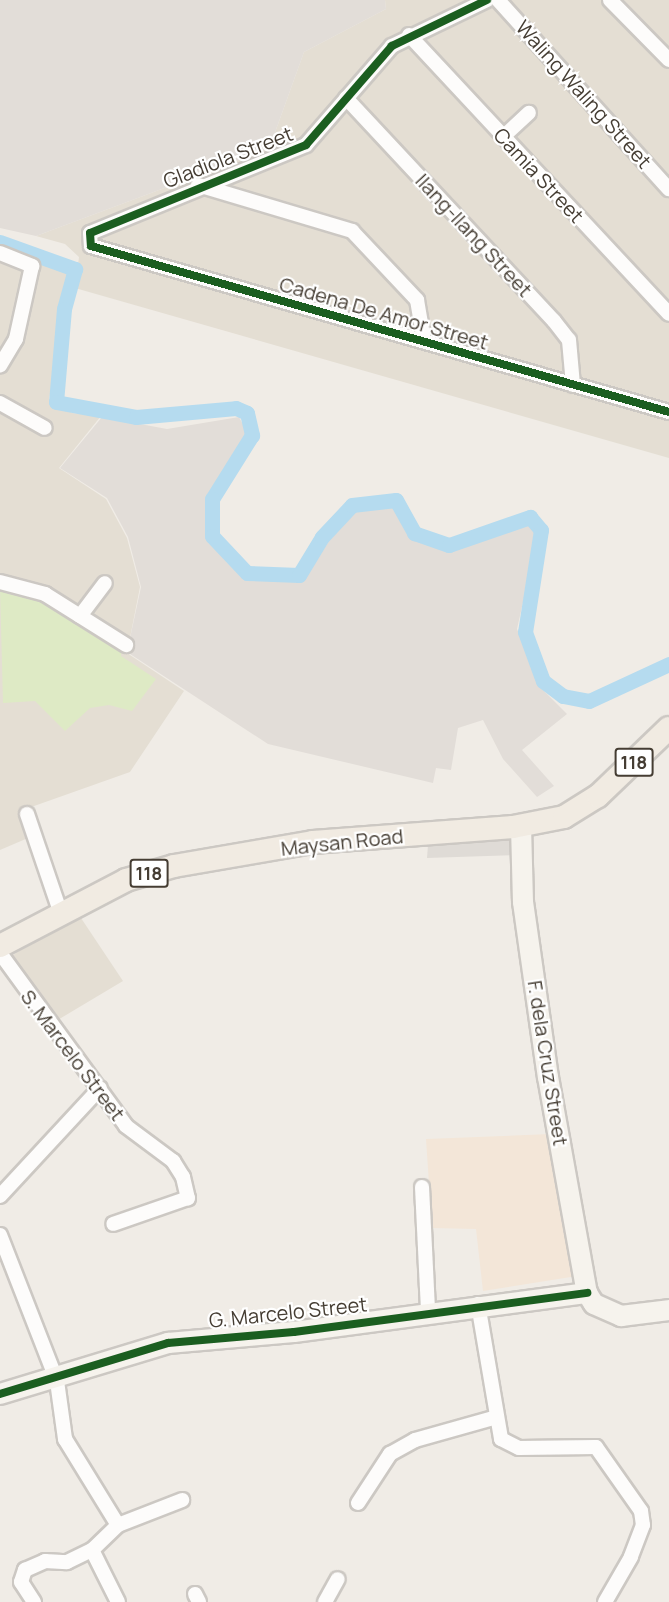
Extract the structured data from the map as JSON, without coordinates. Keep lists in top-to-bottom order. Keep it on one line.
{"streets":{"main road":["118","Maysan Road"],"street":["Waling Waling Street","Gladiola Street","Camia Street","Ilang-Ilang Street","Cadena De Amor Street","S. Marcelo Street","F. dela Cruz Street","G. Marcelo Street"]},"crossings":[["Gladiola Street","Camia Street"],["Gladiola Street","Ilang-Ilang Street"],["Gladiola Street","Cadena De Amor Street"],["Ilang-Ilang Street","Cadena De Amor Street"],["Maysan Road","F. dela Cruz Street"],["F. dela Cruz Street","G. Marcelo Street"]]}
